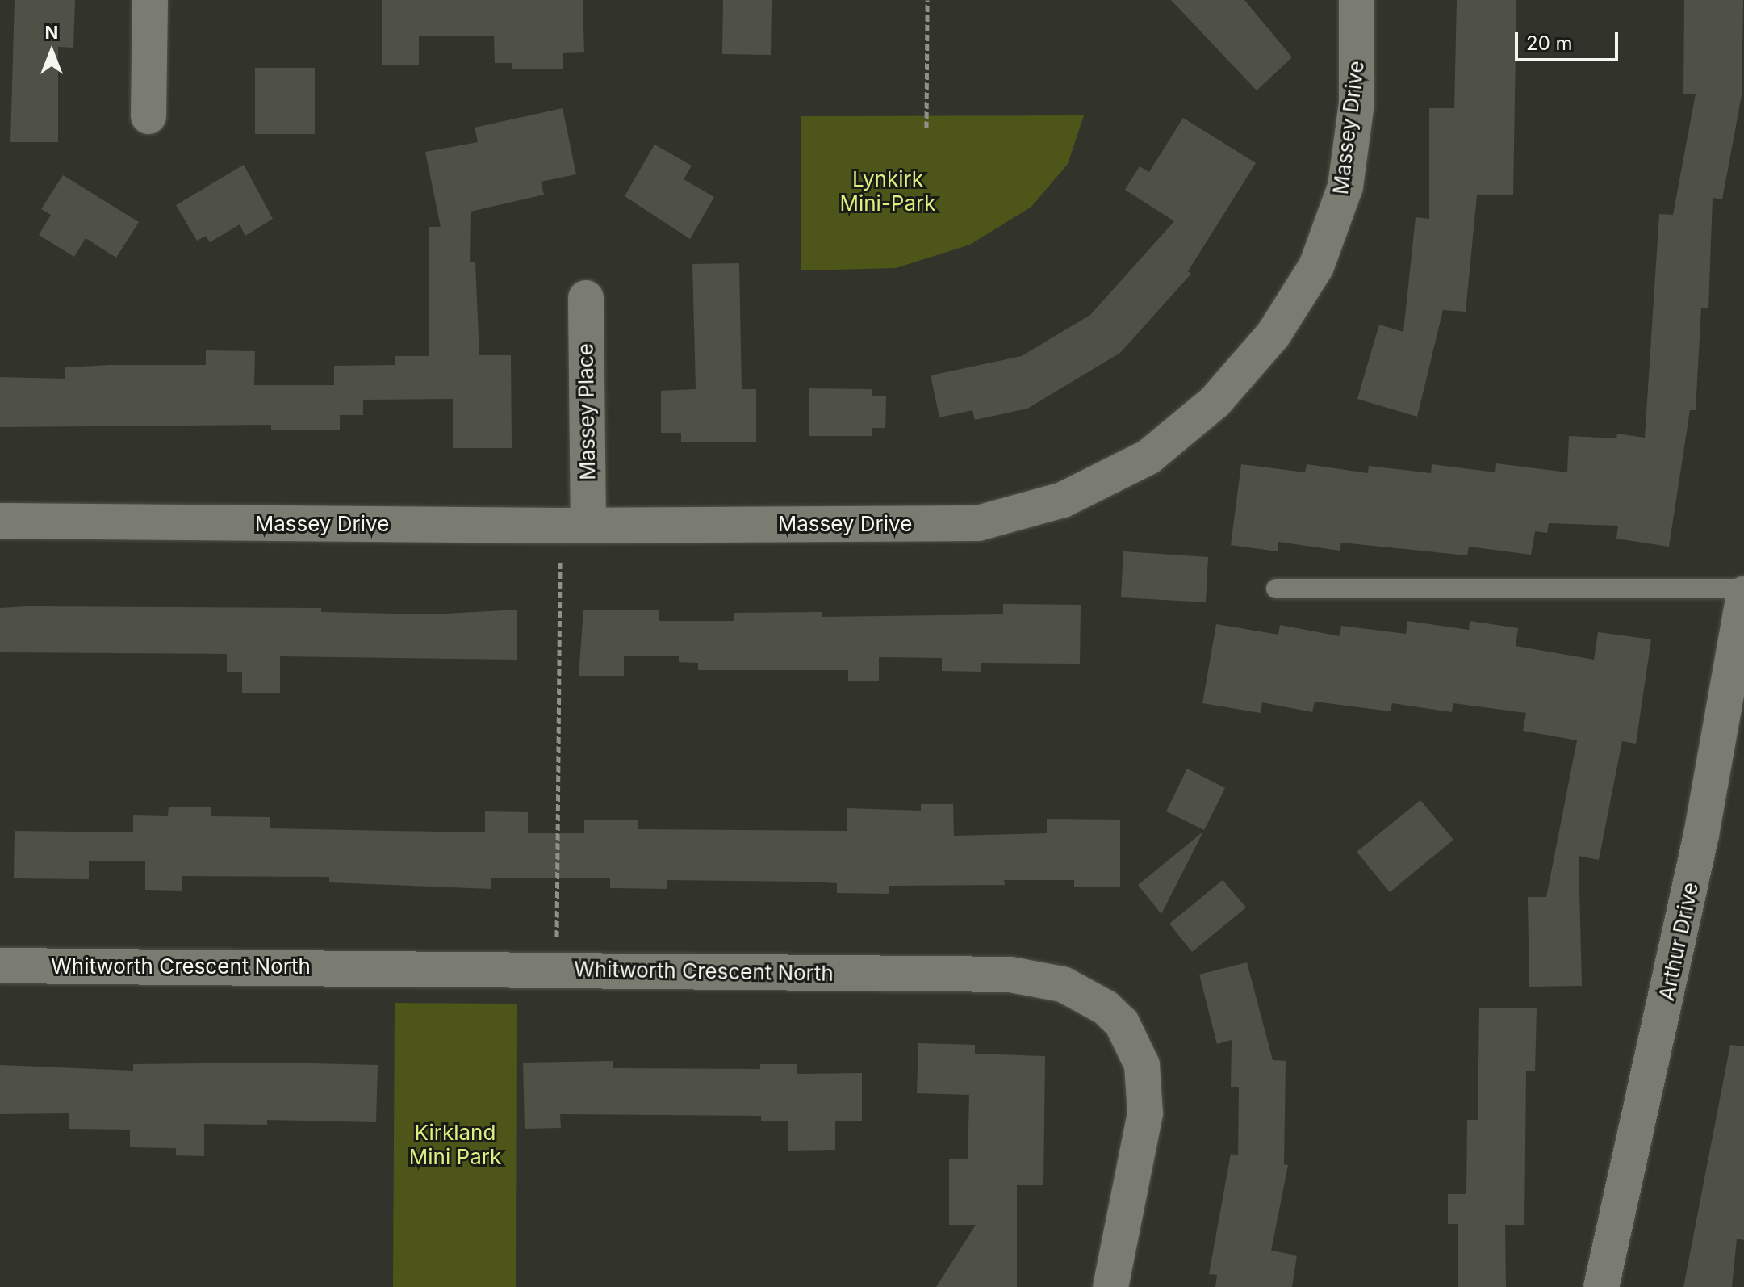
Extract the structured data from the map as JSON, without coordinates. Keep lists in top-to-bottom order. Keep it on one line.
{"streets":{"street":["Massey Drive","Massey Place","Arthur Drive","Whitworth Crescent North"]},"crossings":[["Massey Drive","Massey Place"]],"parks":["Lynkirk Mini-Park","Kirkland Mini Park"],"scale_bar":"20 m","north":"top"}
